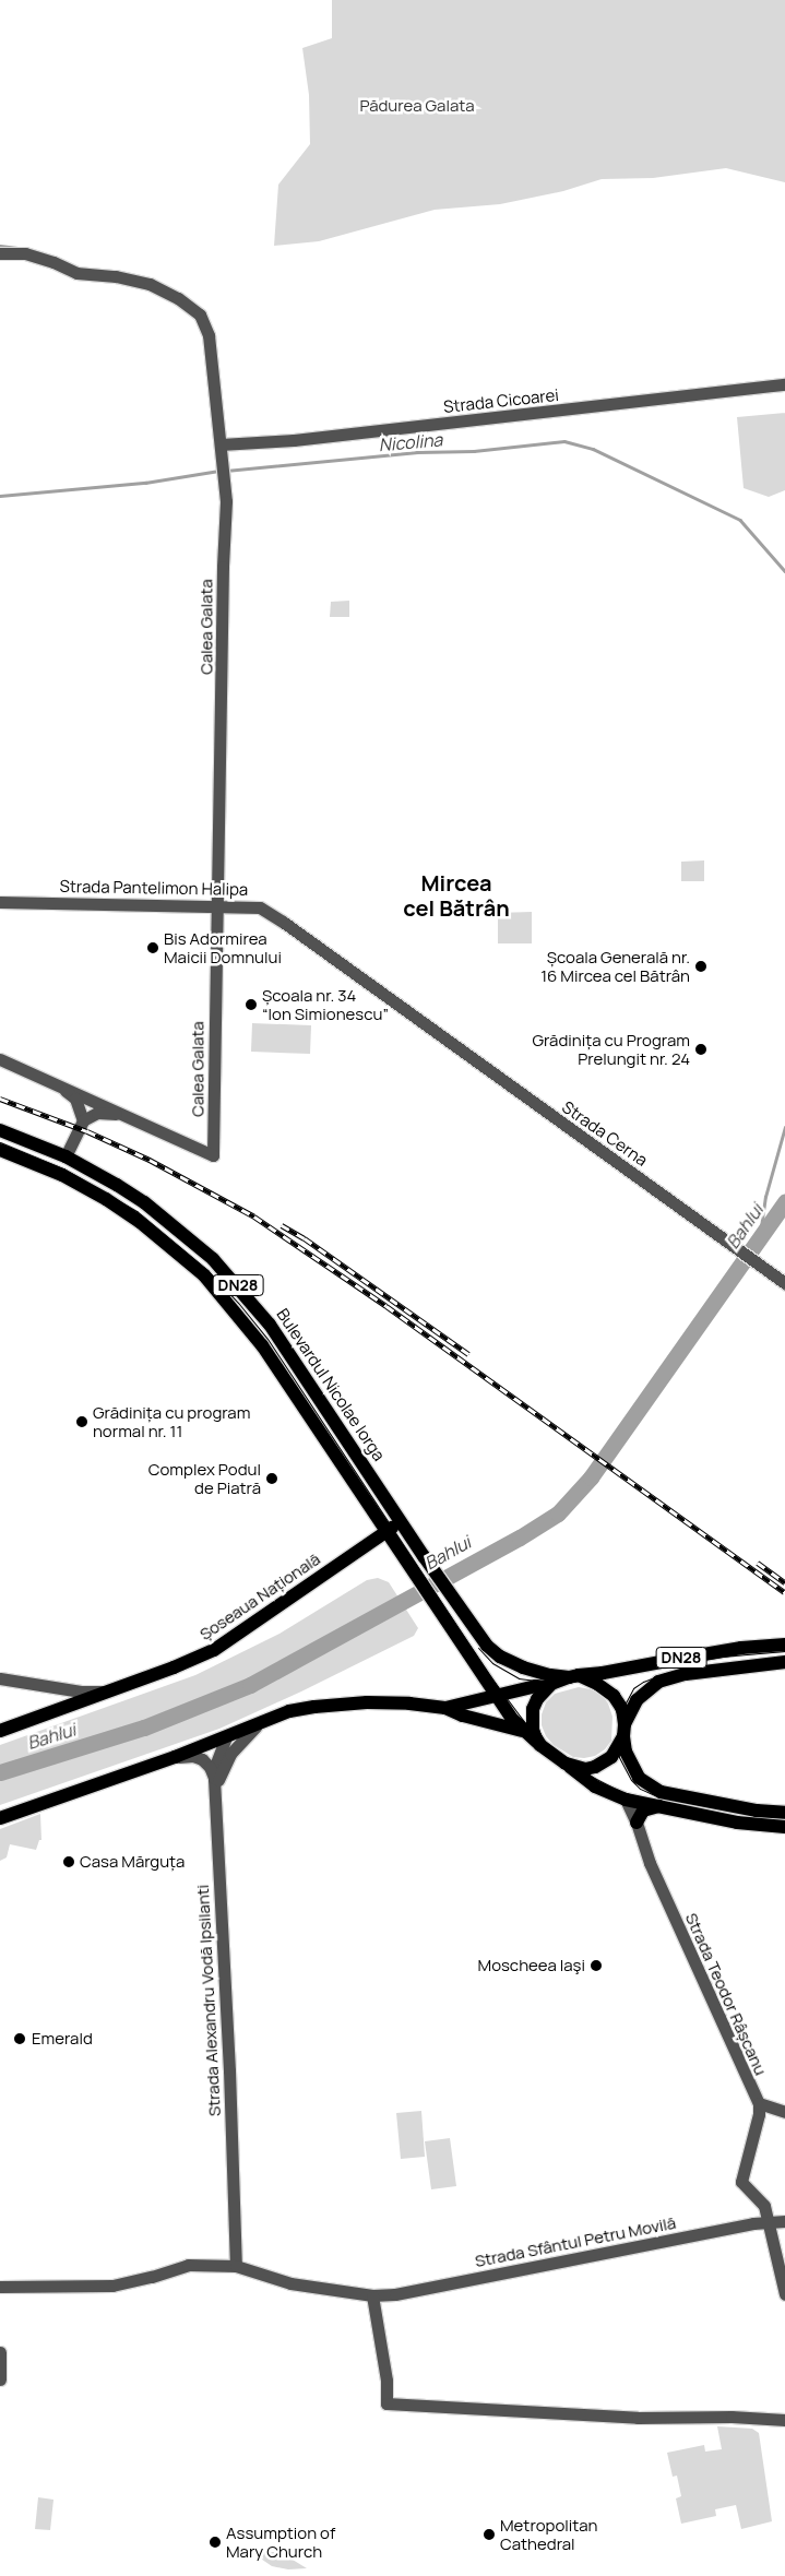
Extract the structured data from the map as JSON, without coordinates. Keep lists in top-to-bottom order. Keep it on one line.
{"streets":{"main road":["DN28","Bulevardul Nicolae Iorga","Șoseaua Națională"],"street":["Strada Cicoarei","Calea Galata","Strada Pantelimon Halipa","Strada Cerna","Strada Teodor Râșcanu","Strada Alexandru Vodă Ipsilanti","Strada Sfântul Petru Movilă"]},"crossings":[["Strada Cicoarei","Calea Galata"],["Calea Galata","Strada Pantelimon Halipa"],["Strada Pantelimon Halipa","Strada Cerna"],["DN28","Bulevardul Nicolae Iorga"],["DN28","Șoseaua Națională"],["Bulevardul Nicolae Iorga","Șoseaua Națională"],["Strada Alexandru Vodă Ipsilanti","Strada Sfântul Petru Movilă"]],"districts":["Mircea cel Bătrân"],"water":["Nicolina","Bahlui"],"parks":["Pădurea Galata"],"places":["Bis Adormirea Maicii Domnului","Școala Generală nr. 16 Mircea cel Bătrân","Școala nr. 34 “Ion Simionescu”","Grădinița cu Program Prelungit nr. 24","Grădinița cu program normal nr. 11","Complex Podul de Piatră","Casa Mărguța","Moscheea Iaşi","Emerald","Metropolitan Cathedral","Assumption of Mary Church"]}
